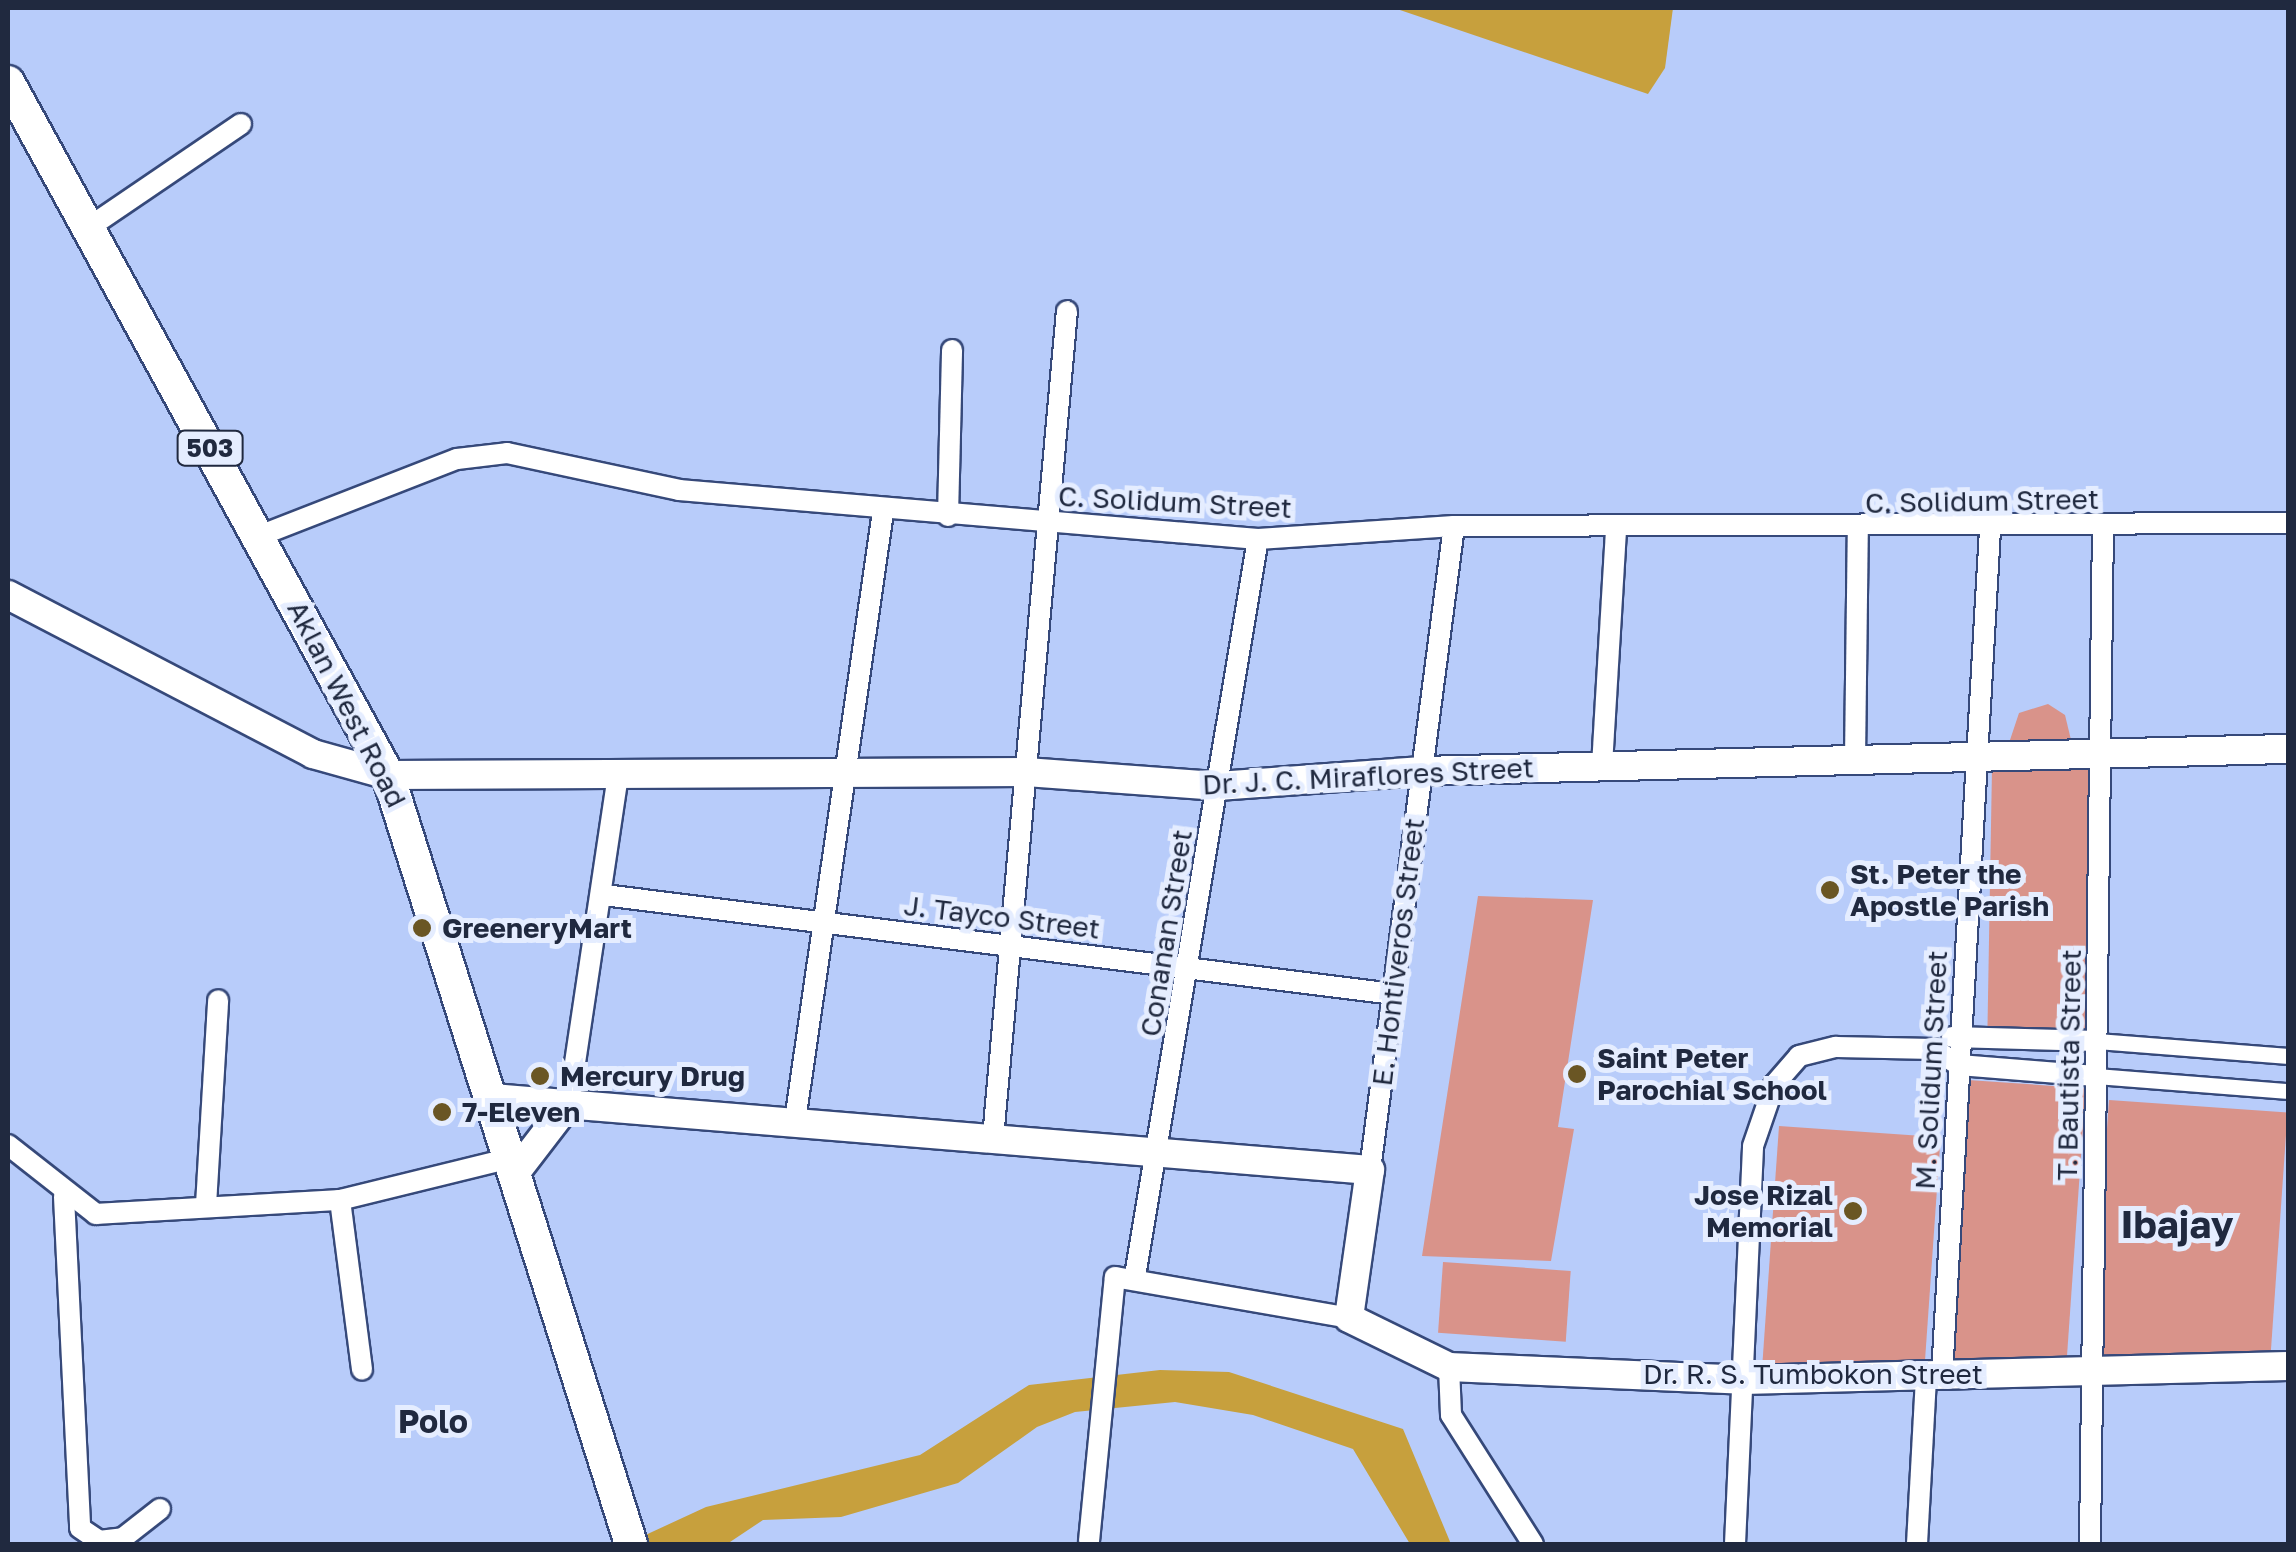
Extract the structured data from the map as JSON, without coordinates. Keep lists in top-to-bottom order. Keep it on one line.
{"streets":{"main road":["503","Aklan West Road"],"street":["C. Solidum Street","Dr. J. C. Miraflores Street","J. Tayco Street","Conanan Street","E. Hontiveros Street","T. Bautista Street","M. Solidum Street","Dr. R. S. Tumbokon Street"]},"crossings":[["C. Solidum Street","Aklan West Road"],["C. Solidum Street","Conanan Street"],["C. Solidum Street","E. Hontiveros Street"],["C. Solidum Street","T. Bautista Street"],["C. Solidum Street","M. Solidum Street"],["Aklan West Road","Dr. J. C. Miraflores Street"],["Dr. J. C. Miraflores Street","Conanan Street"],["Dr. J. C. Miraflores Street","E. Hontiveros Street"],["Dr. J. C. Miraflores Street","T. Bautista Street"],["Dr. J. C. Miraflores Street","M. Solidum Street"],["J. Tayco Street","Conanan Street"],["J. Tayco Street","E. Hontiveros Street"],["E. Hontiveros Street","Dr. R. S. Tumbokon Street"],["T. Bautista Street","Dr. R. S. Tumbokon Street"],["M. Solidum Street","Dr. R. S. Tumbokon Street"]],"districts":["Ibajay","Polo"],"places":["St. Peter the Apostle Parish","GreeneryMart","Saint Peter Parochial School","Mercury Drug","7-Eleven","Jose Rizal Memorial"]}
